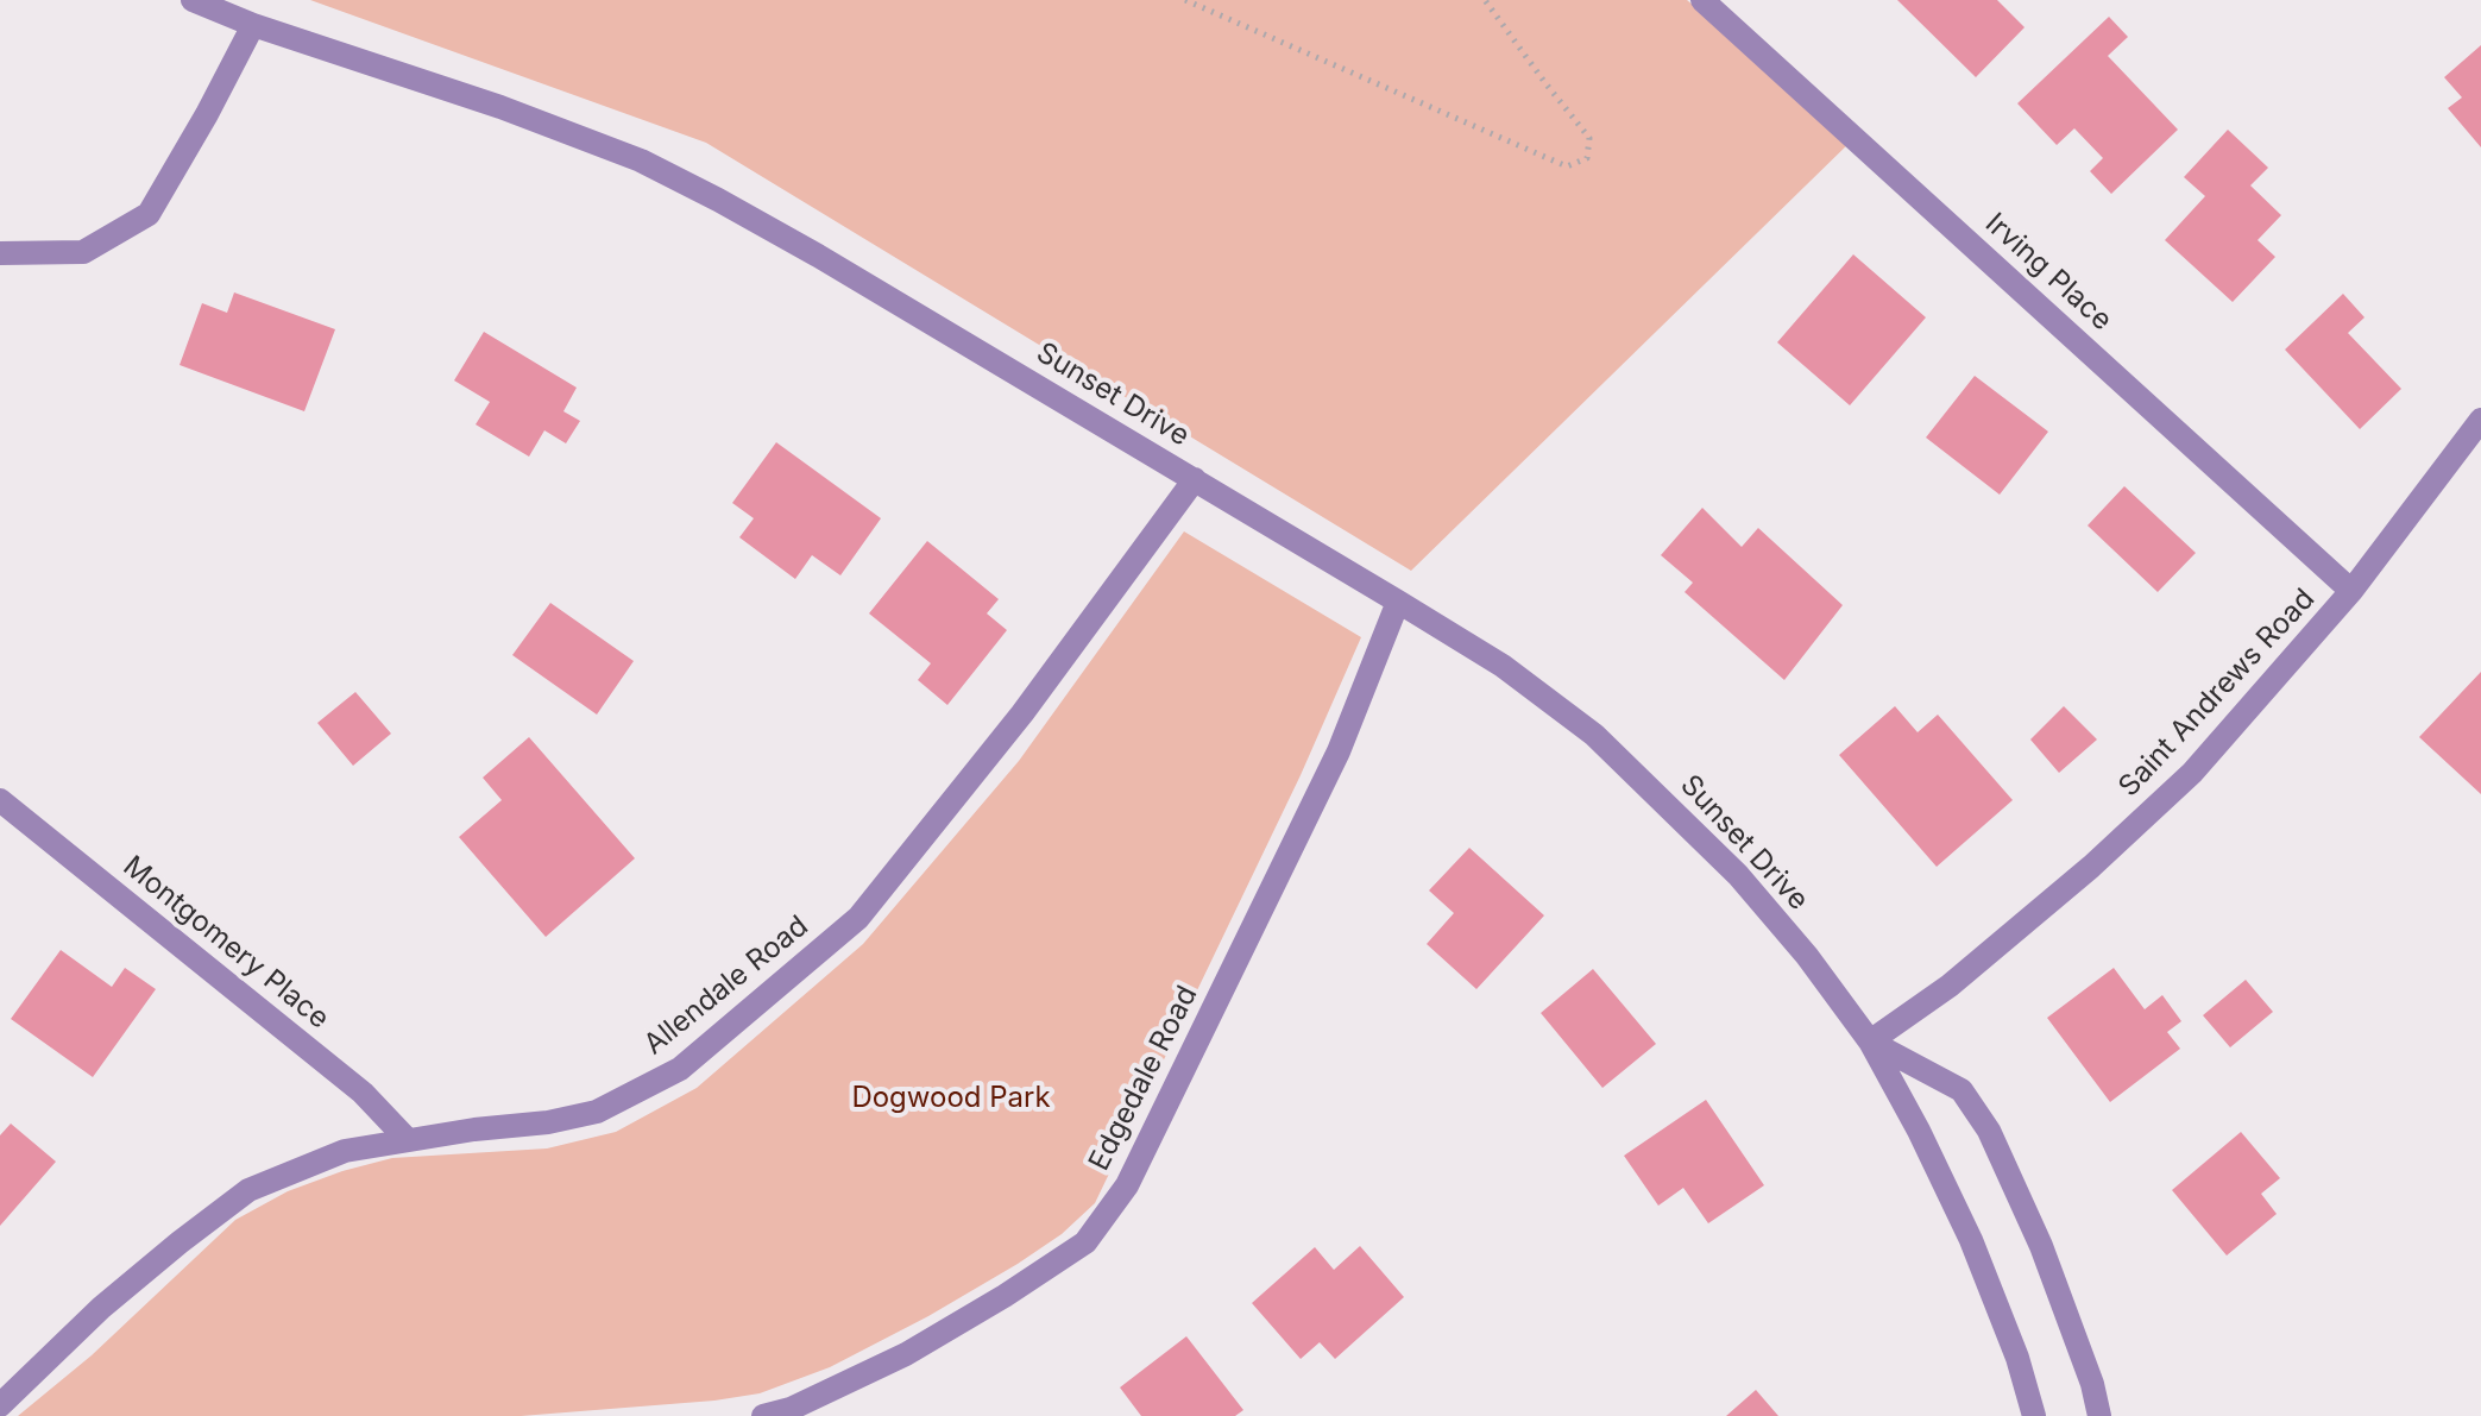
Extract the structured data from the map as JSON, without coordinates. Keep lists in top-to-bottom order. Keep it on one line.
{"streets":{"street":["Irving Place","Sunset Drive","Saint Andrews Road","Montgomery Place","Allendale Road","Edgedale Road"]},"crossings":[["Irving Place","Saint Andrews Road"],["Sunset Drive","Saint Andrews Road"],["Sunset Drive","Allendale Road"],["Sunset Drive","Edgedale Road"],["Montgomery Place","Allendale Road"]],"parks":["Dogwood Park"]}
